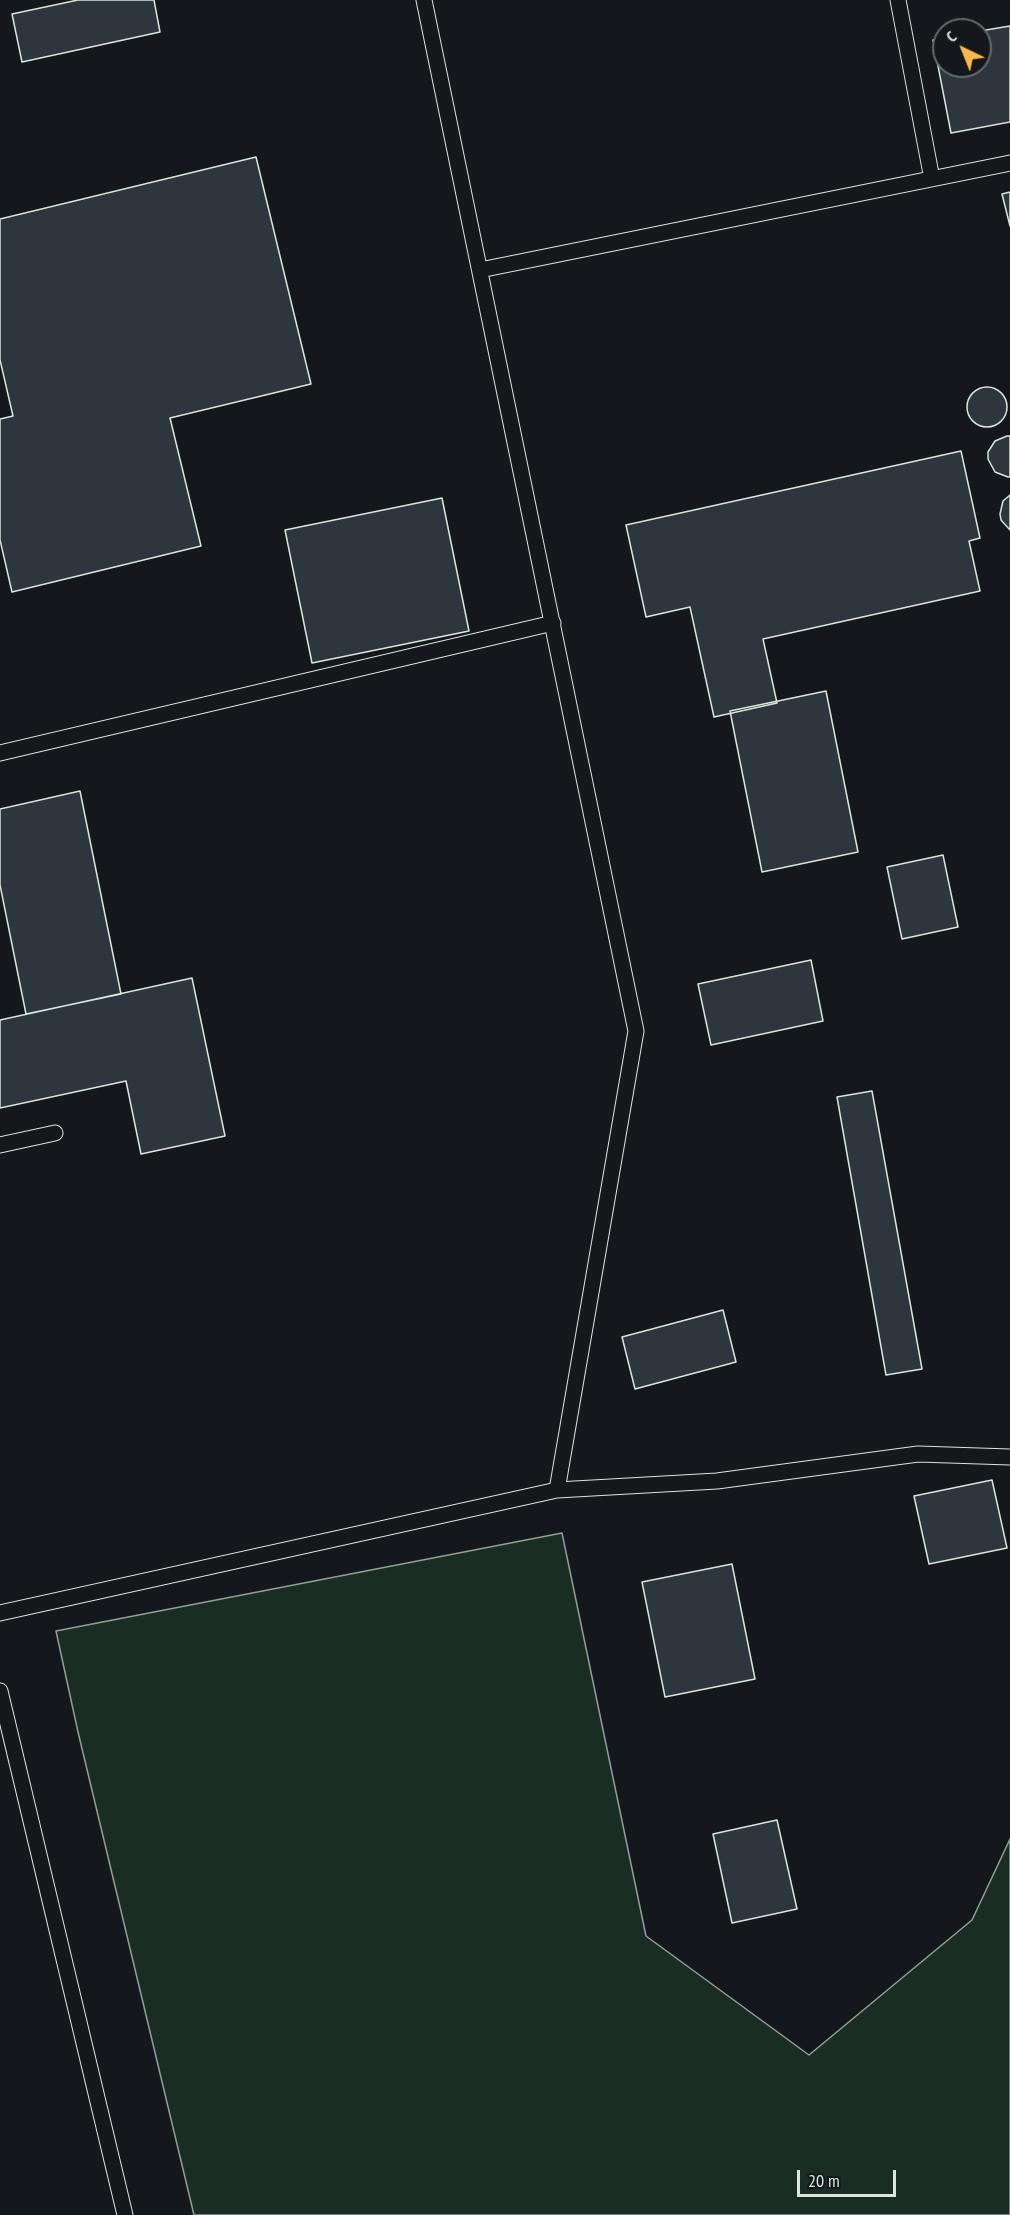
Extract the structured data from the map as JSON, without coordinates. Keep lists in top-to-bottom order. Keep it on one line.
{"scale_bar":"20 m","north":"top left"}
